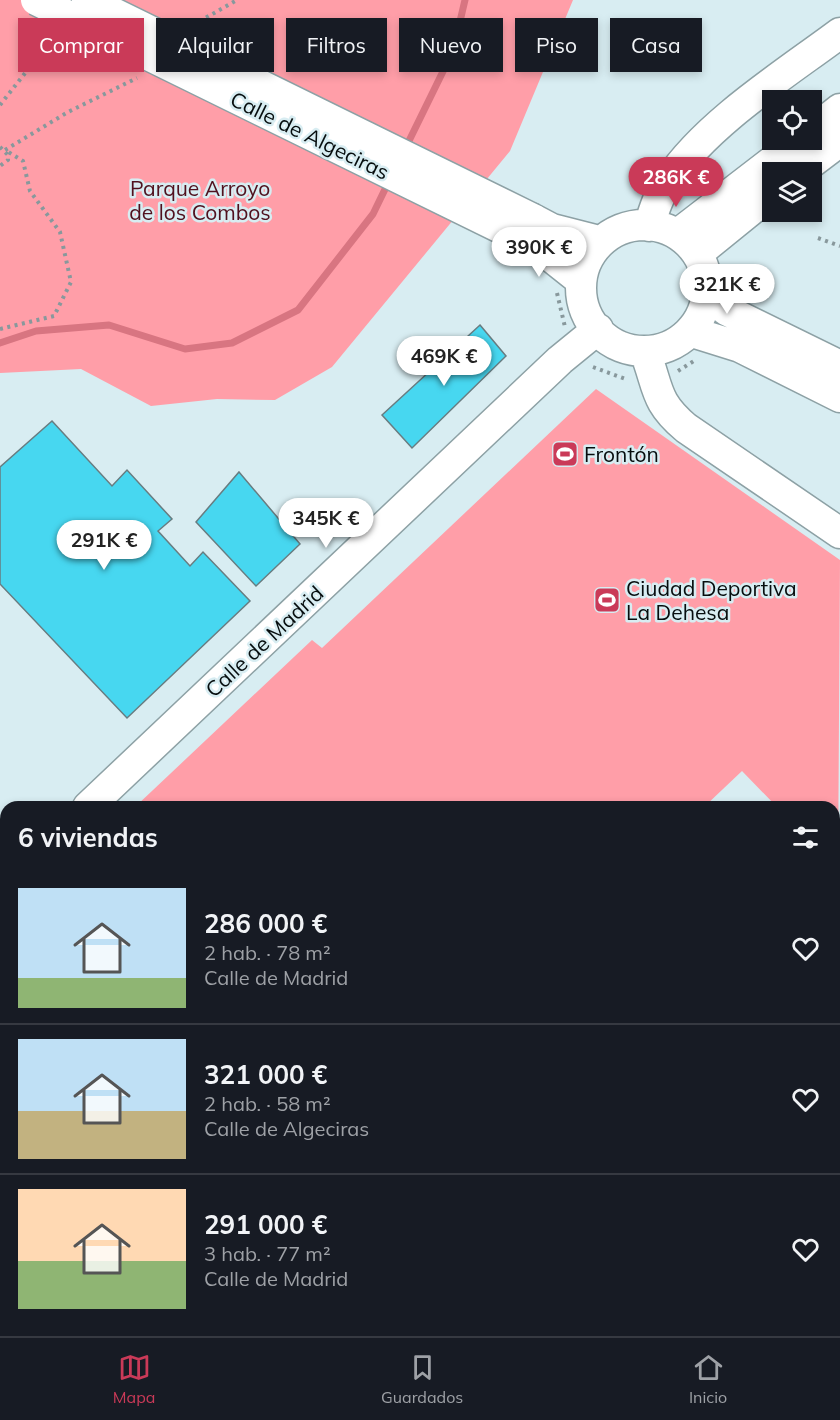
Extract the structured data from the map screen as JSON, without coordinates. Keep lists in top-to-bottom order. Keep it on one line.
{"streets":{"street":["Calle de Algeciras","Calle de Madrid"]},"crossings":[["Calle de Algeciras","Calle de Madrid"]],"parks":["Parque Arroyo de los Combos"],"places":{"sports":["Frontón","Ciudad Deportiva La Dehesa"]},"page":{"chip":["Comprar","Alquilar","Filtros","Nuevo","Piso","Casa"],"price":["286K €","390K €","321K €","469K €","345K €","291K €"],"heading":"6 viviendas","list":[{"name":"286 000 €","note":"2 hab. · 78 m² · Calle de Madrid"},{"name":"321 000 €","note":"2 hab. · 58 m² · Calle de Algeciras"},{"name":"291 000 €","note":"3 hab. · 77 m² · Calle de Madrid"}],"tabs":["Mapa","Guardados","Inicio"]}}
